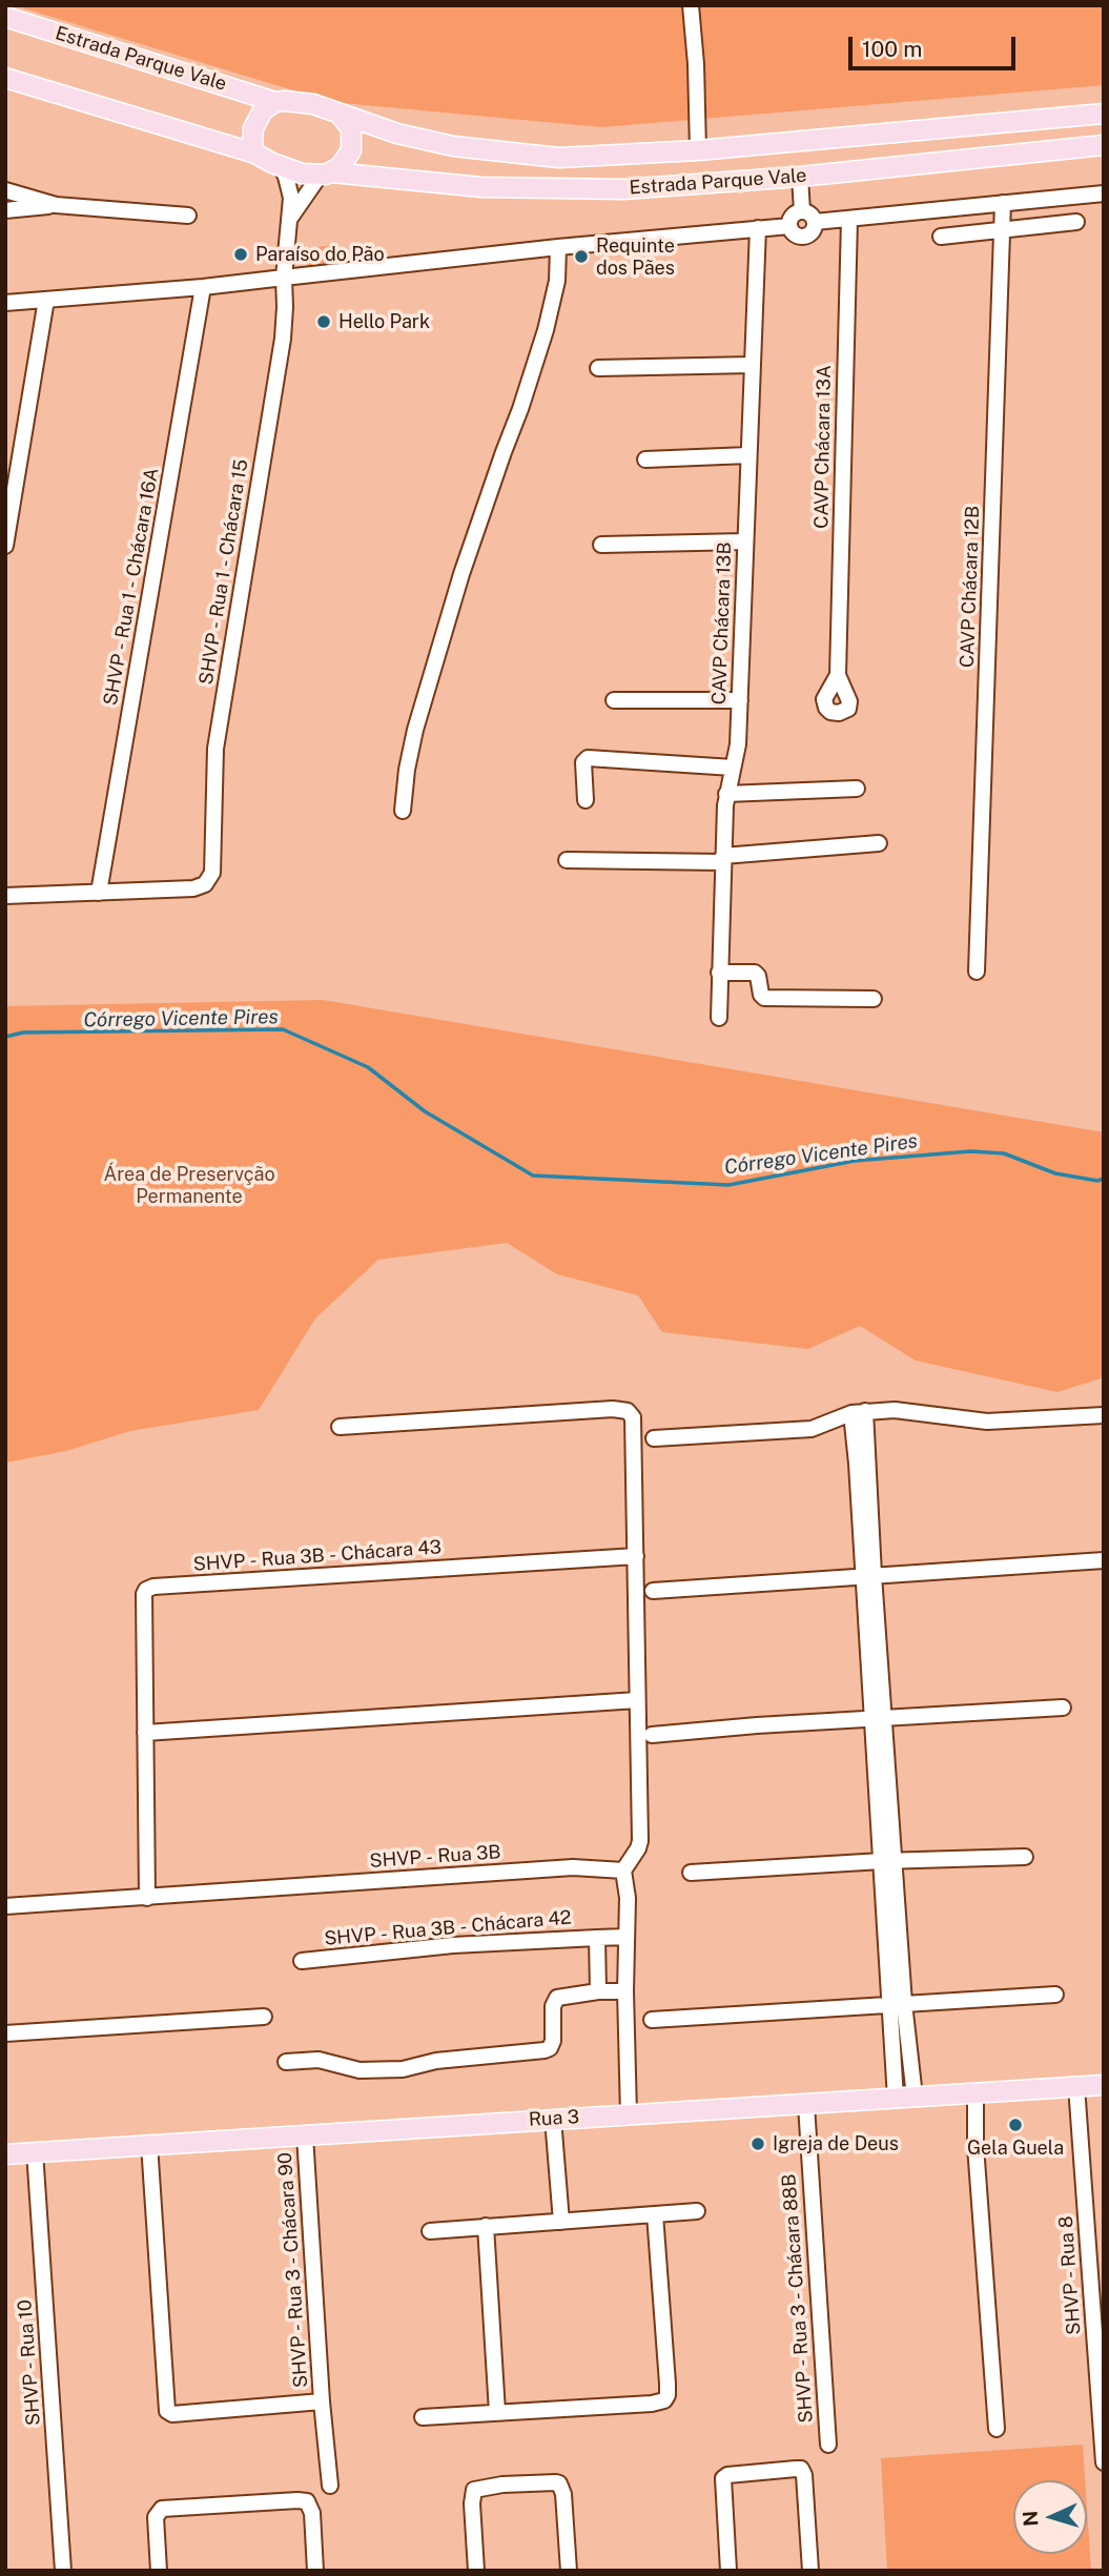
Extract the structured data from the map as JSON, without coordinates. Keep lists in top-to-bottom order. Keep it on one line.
{"streets":{"main road":["Estrada Parque Vale","Rua 3"],"street":["CAVP Chácara 13A","SHVP - Rua 1 - Chácara 15","SHVP - Rua 1 - Chácara 16A","CAVP Chácara 12B","CAVP Chácara 13B","SHVP - Rua 3B - Chácara 43","SHVP - Rua 3B","SHVP - Rua 3B - Chácara 42","SHVP - Rua 3 - Chácara 90","SHVP - Rua 8","SHVP - Rua 3 - Chácara 88B","SHVP - Rua 10"]},"crossings":[["Estrada Parque Vale","SHVP - Rua 1 - Chácara 15"],["SHVP - Rua 1 - Chácara 15","SHVP - Rua 1 - Chácara 16A"],["SHVP - Rua 3B - Chácara 43","SHVP - Rua 3B"],["Rua 3","SHVP - Rua 3 - Chácara 90"],["Rua 3","SHVP - Rua 8"],["Rua 3","SHVP - Rua 3 - Chácara 88B"],["Rua 3","SHVP - Rua 10"]],"water":["Córrego Vicente Pires"],"parks":["Área de Preservção Permanente"],"places":["Paraíso do Pão","Requinte dos Pães","Hello Park","Gela Guela","Igreja de Deus"],"scale_bar":"100 m","north":"left"}
